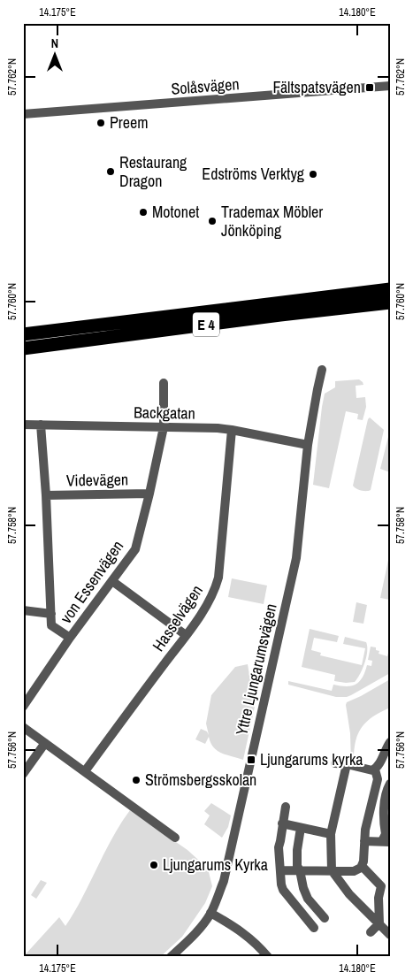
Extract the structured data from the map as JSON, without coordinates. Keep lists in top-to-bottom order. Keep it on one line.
{"streets":{"highway":["E 4"],"street":["Solåsvägen","Backgatan","Videvägen","von Essenvägen","Hasselvägen","Yttre Ljungarumsvägen"]},"crossings":[["Backgatan","von Essenvägen"],["Backgatan","Hasselvägen"],["Videvägen","von Essenvägen"]],"places":{"transit":["Fältspatsvägen","Ljungarums kyrka"],"other":["Preem","Restaurang Dragon","Edströms Verktyg","Motonet","Trademax Möbler Jönköping","Strömsbergsskolan","Ljungarums Kyrka"]},"north":"top","coordinates":["14.175°E","14.180°E","57.762°N","57.760°N","57.758°N","57.756°N"]}
